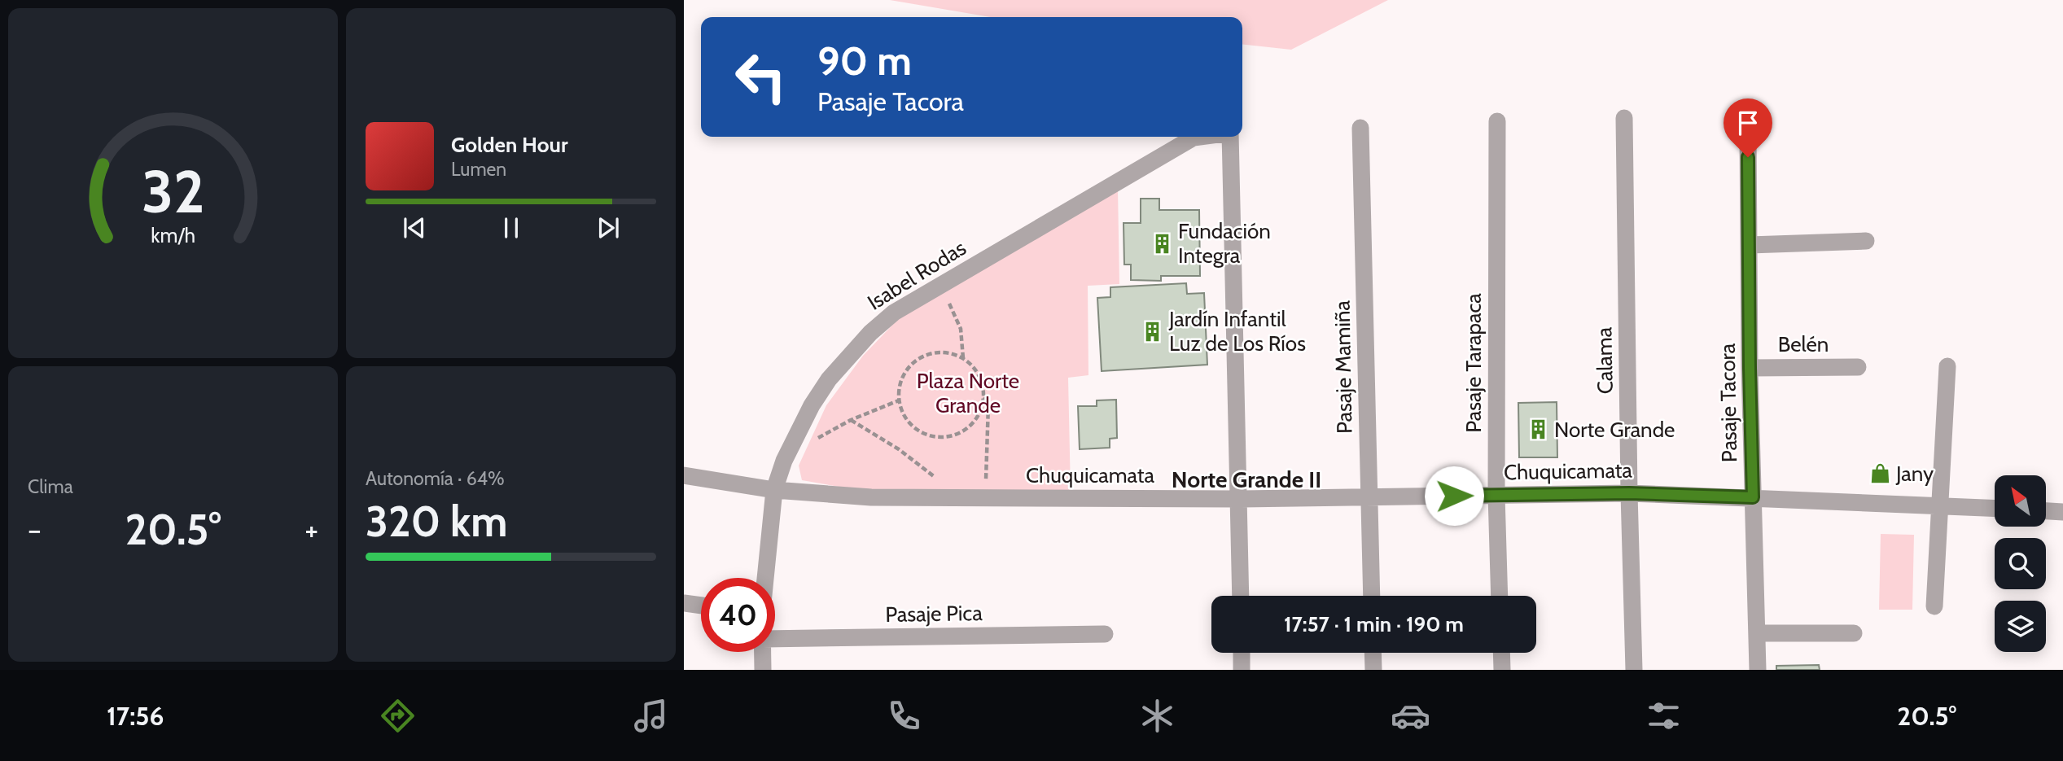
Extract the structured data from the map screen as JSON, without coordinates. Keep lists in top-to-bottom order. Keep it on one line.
{"streets":{"street":["Isabel Rodas","Belén","Calama","Pasaje Tarapaca","Pasaje Mamiña","Pasaje Tacora","Chuquicamata","Pasaje Pica"]},"crossings":[["Isabel Rodas","Chuquicamata"],["Belén","Pasaje Tacora"],["Calama","Chuquicamata"],["Pasaje Tarapaca","Chuquicamata"],["Pasaje Mamiña","Chuquicamata"],["Pasaje Tacora","Chuquicamata"]],"districts":["Norte Grande II"],"parks":["Plaza Norte Grande"],"places":{"building":["Fundación Integra","Jardín Infantil Luz de Los Ríos","Norte Grande"],"shop":["Jany"]},"north":"top left","page":{"turn":["90 m","Pasaje Tacora"],"song":["Golden Hour","Lumen"],"tile":["Clima",["Autonomía · 64%","320 km"]],"heat":["−","20.5°","+"],"limit":"40","trip":"17:57 · 1 min · 190 m","tabs":["17:56","20.5°"],"gauge":["32","km/h"]}}
